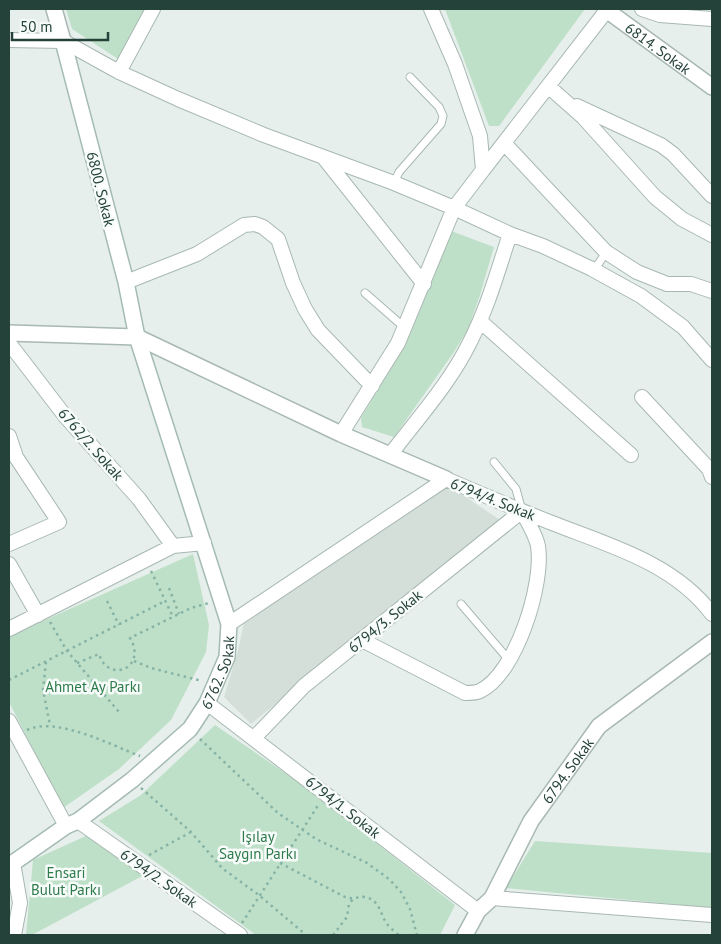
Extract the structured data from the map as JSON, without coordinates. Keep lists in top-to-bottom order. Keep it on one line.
{"streets":{"street":["6814. Sokak","6800. Sokak","6762/2. Sokak","6794/4. Sokak","6794/3. Sokak","6762. Sokak","6794. Sokak","6794/1. Sokak","6794/2. Sokak"]},"crossings":[["6800. Sokak","6762. Sokak"],["6794/4. Sokak","6794/3. Sokak"],["6794/4. Sokak","6762. Sokak"],["6794/3. Sokak","6794/1. Sokak"],["6762. Sokak","6794/1. Sokak"],["6762. Sokak","6794/2. Sokak"],["6794. Sokak","6794/1. Sokak"]],"parks":["Ahmet Ay Parkı","Işılay Saygın Parkı","Ensari Bulut Parkı"],"scale_bar":"50 m"}
